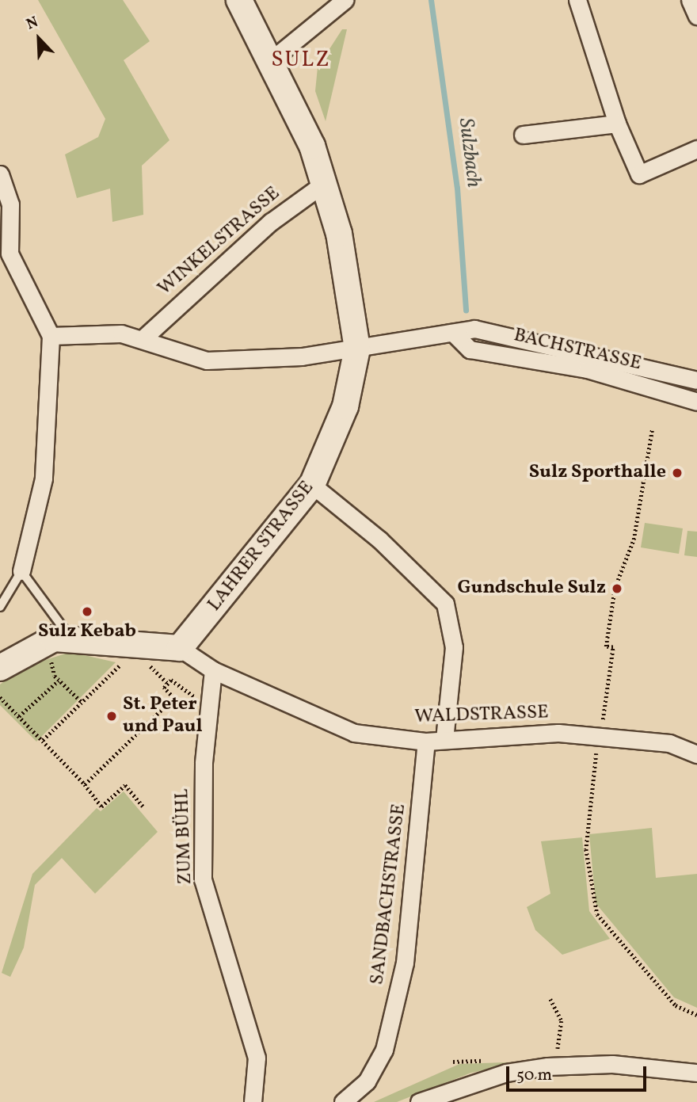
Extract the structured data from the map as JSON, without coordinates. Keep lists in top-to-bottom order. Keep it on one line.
{"streets":{"street":["WINKELSTRASSE","BACHSTRASSE","LAHRER STRASSE","WALDSTRASSE","ZUM BÜHL","SANDBACHSTRASSE"]},"crossings":[["WINKELSTRASSE","LAHRER STRASSE"],["BACHSTRASSE","LAHRER STRASSE"],["WALDSTRASSE","ZUM BÜHL"],["WALDSTRASSE","SANDBACHSTRASSE"]],"districts":["SULZ"],"water":["Sulzbach"],"places":["Sulz Sporthalle","Gundschule Sulz","Sulz Kebab","St. Peter und Paul"],"scale_bar":"50 m","north":"top left"}
